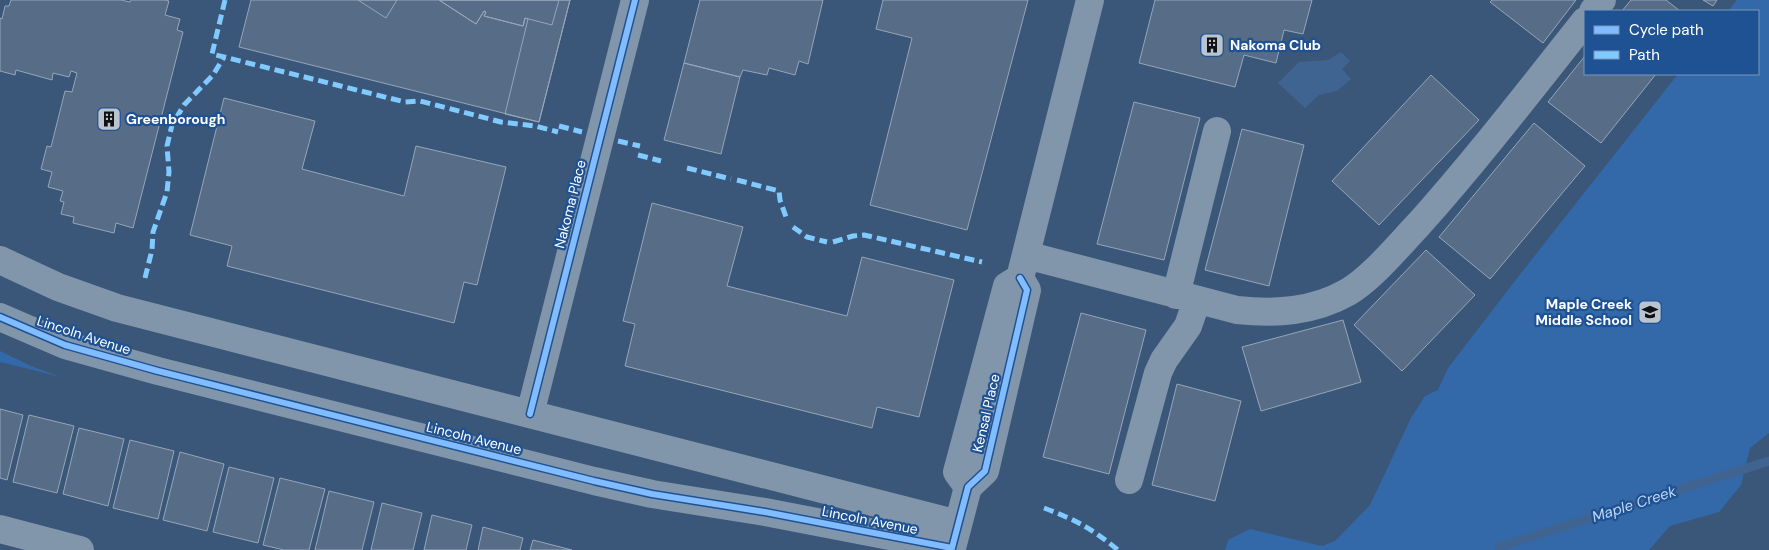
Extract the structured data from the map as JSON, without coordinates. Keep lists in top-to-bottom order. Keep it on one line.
{"streets":{"street":["Nakoma Place","Lincoln Avenue","Kensal Place"]},"crossings":[["Nakoma Place","Lincoln Avenue"],["Lincoln Avenue","Kensal Place"]],"water":["Maple Creek"],"places":{"building":["Nakoma Club","Greenborough"],"school or university":["Maple Creek Middle School"]},"legend":["Cycle path","Path"]}
